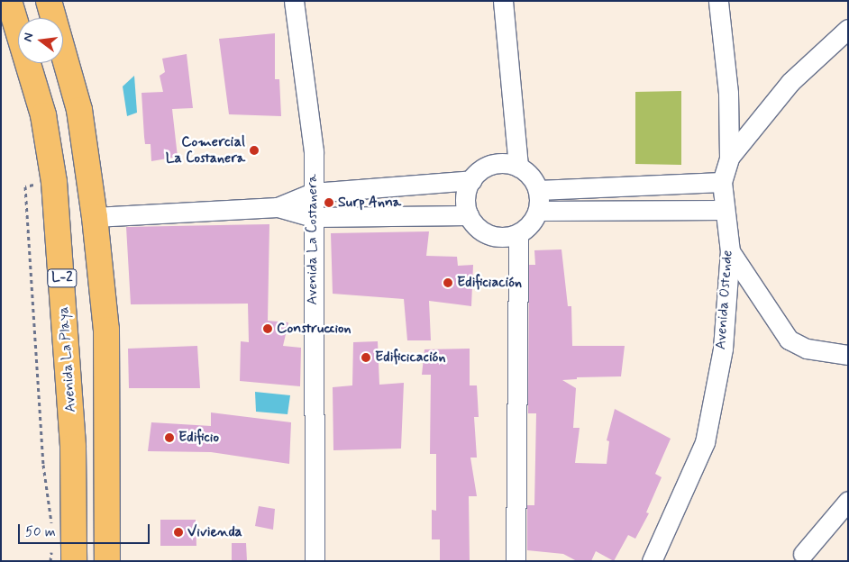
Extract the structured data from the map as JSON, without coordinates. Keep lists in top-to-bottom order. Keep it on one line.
{"streets":{"main road":["L-2","Avenida La Playa"],"street":["Avenida La Costanera","Avenida Ostende"]},"places":["Comercial La Costanera","Surp Anna","Edificiación","Construccion","Edificicación","Edificio","Vivienda"],"scale_bar":"50 m","north":"left"}
